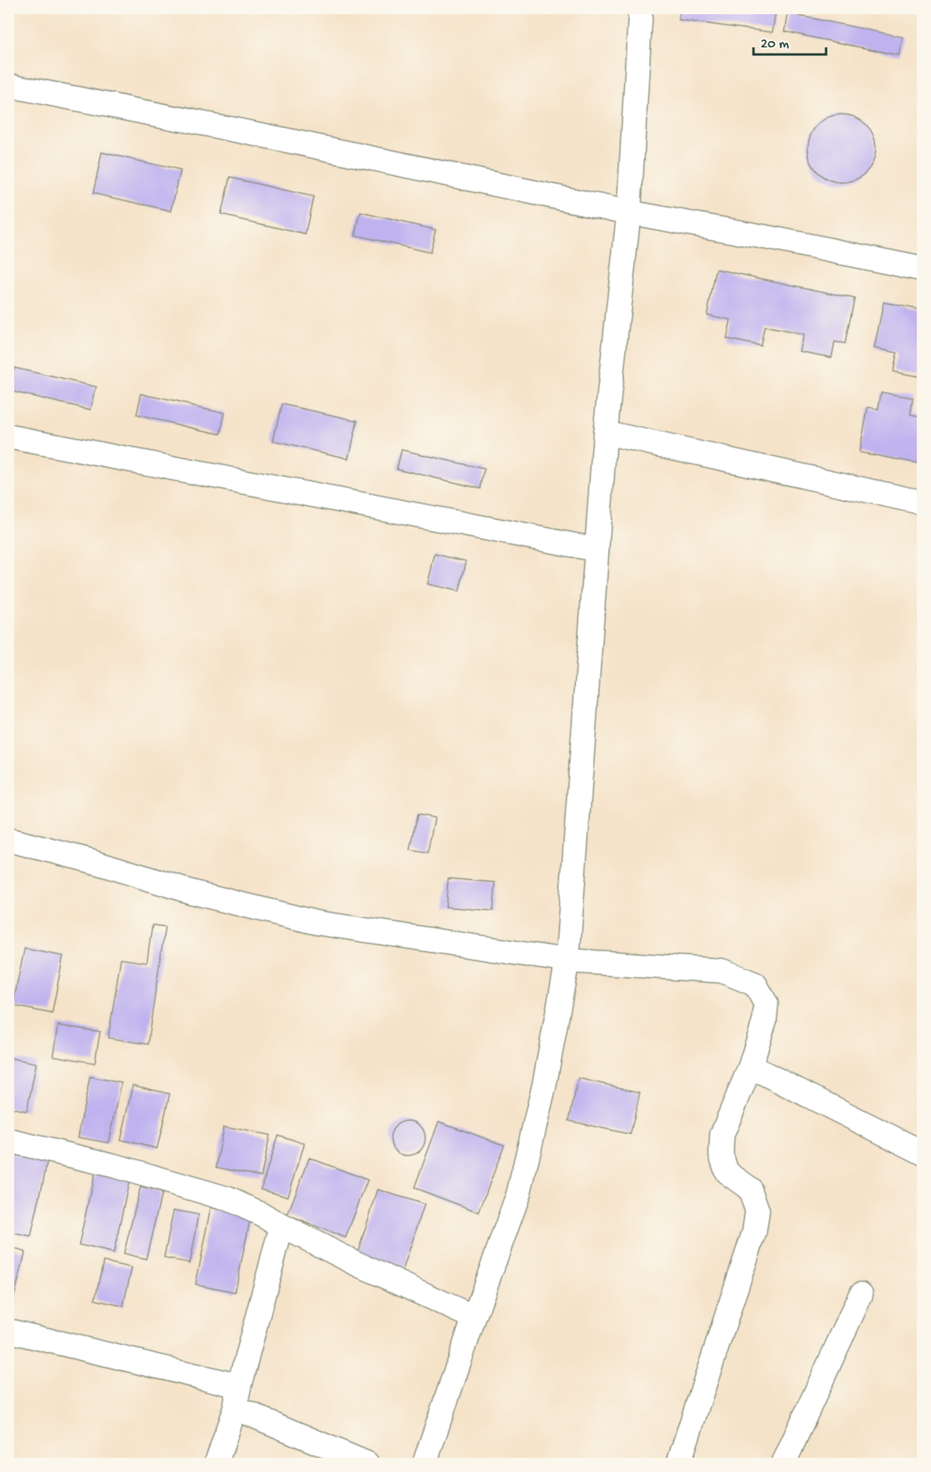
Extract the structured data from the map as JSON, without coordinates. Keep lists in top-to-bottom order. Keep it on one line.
{"scale_bar":"20 m"}
